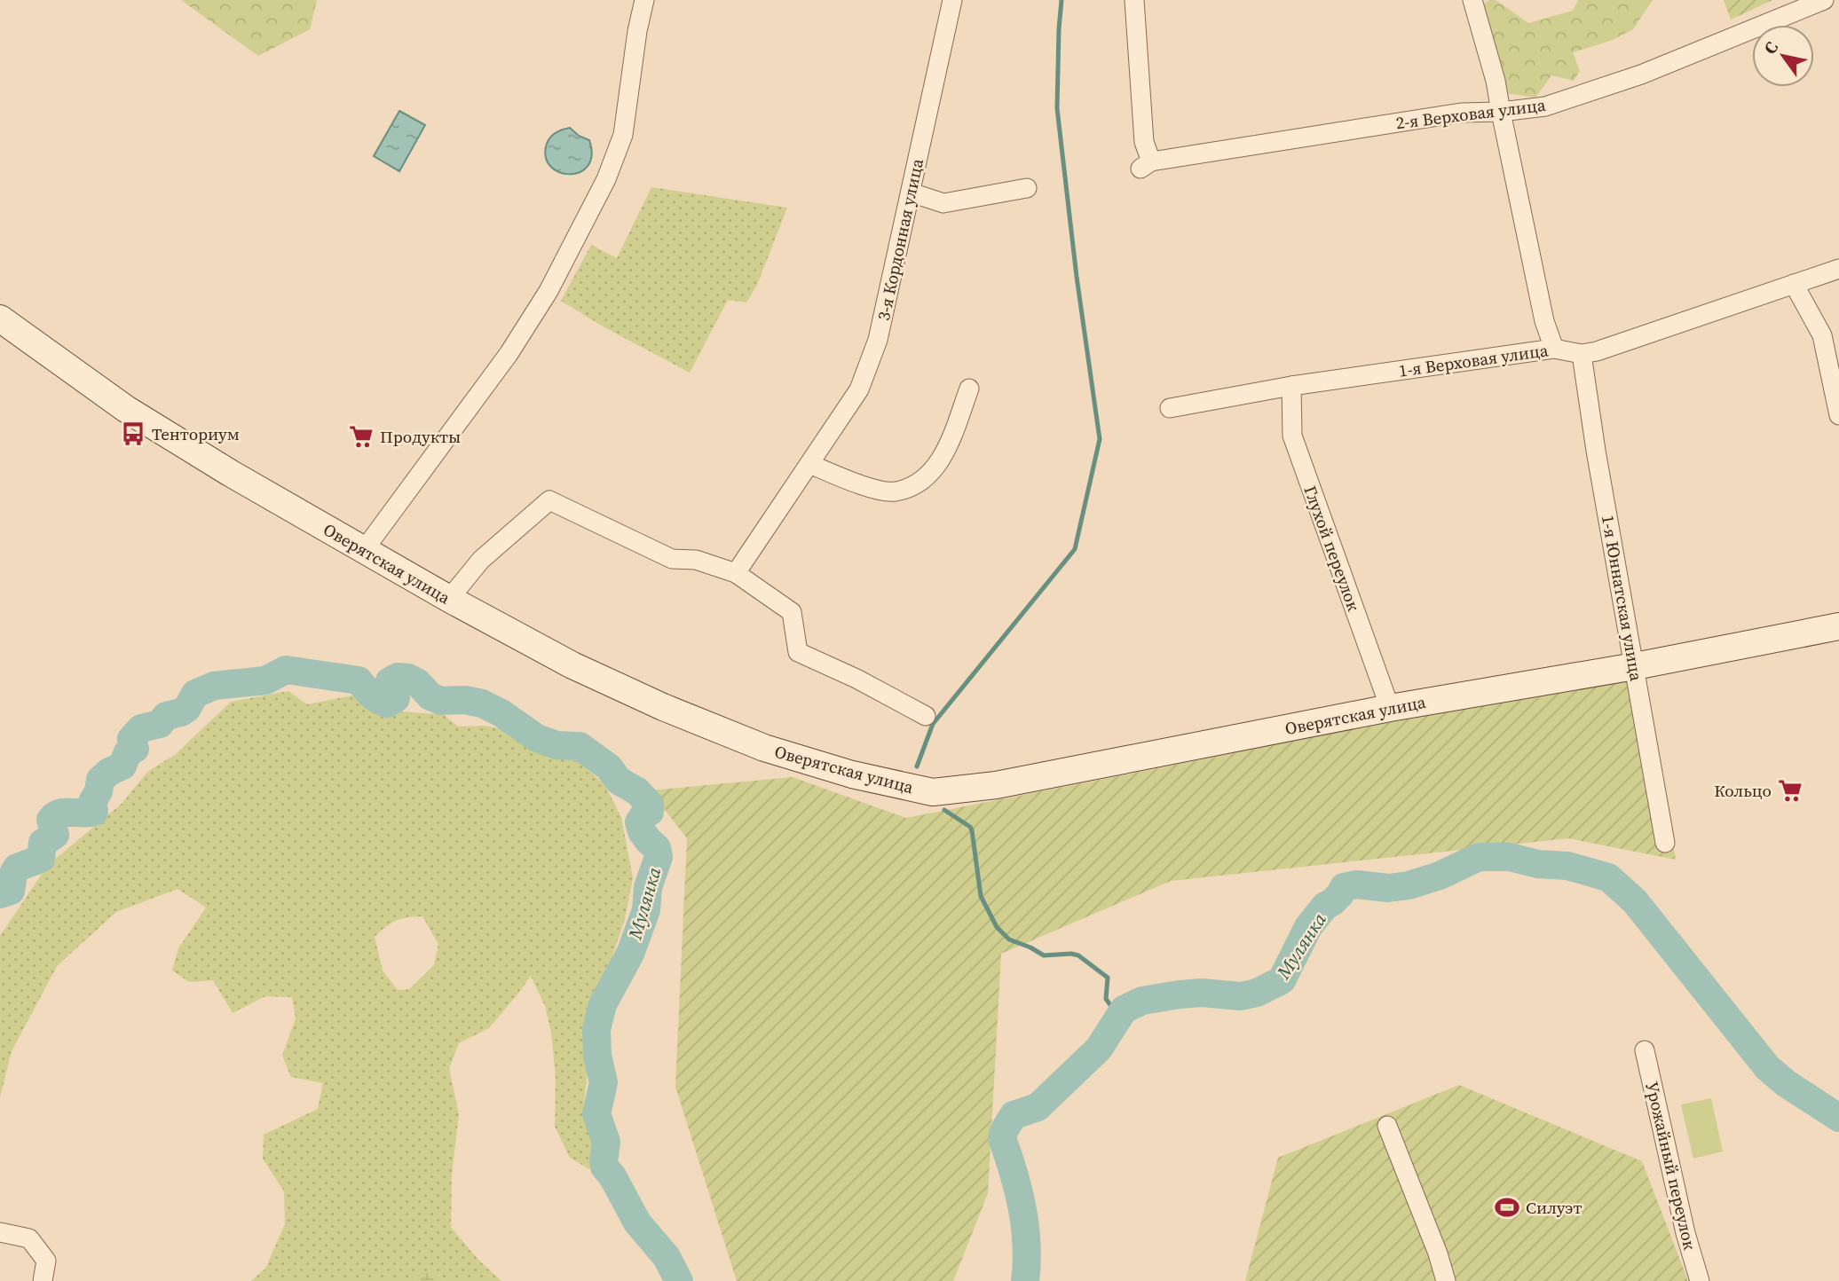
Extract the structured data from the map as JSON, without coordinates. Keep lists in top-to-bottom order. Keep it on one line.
{"streets":{"main road":["Оверятская улица"],"street":["2-я Верховая улица","3-я Кордонная улица","1-я Верховая улица","Глухой переулок","1-я Юннатская улица","Урожайный переулок"]},"crossings":[["1-я Верховая улица","Глухой переулок"],["1-я Верховая улица","1-я Юннатская улица"],["Глухой переулок","Оверятская улица"],["Оверятская улица","1-я Юннатская улица"]],"water":["Мулянка"],"places":{"bus stop":["Тенториум"],"supermarket":["Пpoдукты","Кольцо"],"sports":["Силуэт"]},"north":"top left"}
